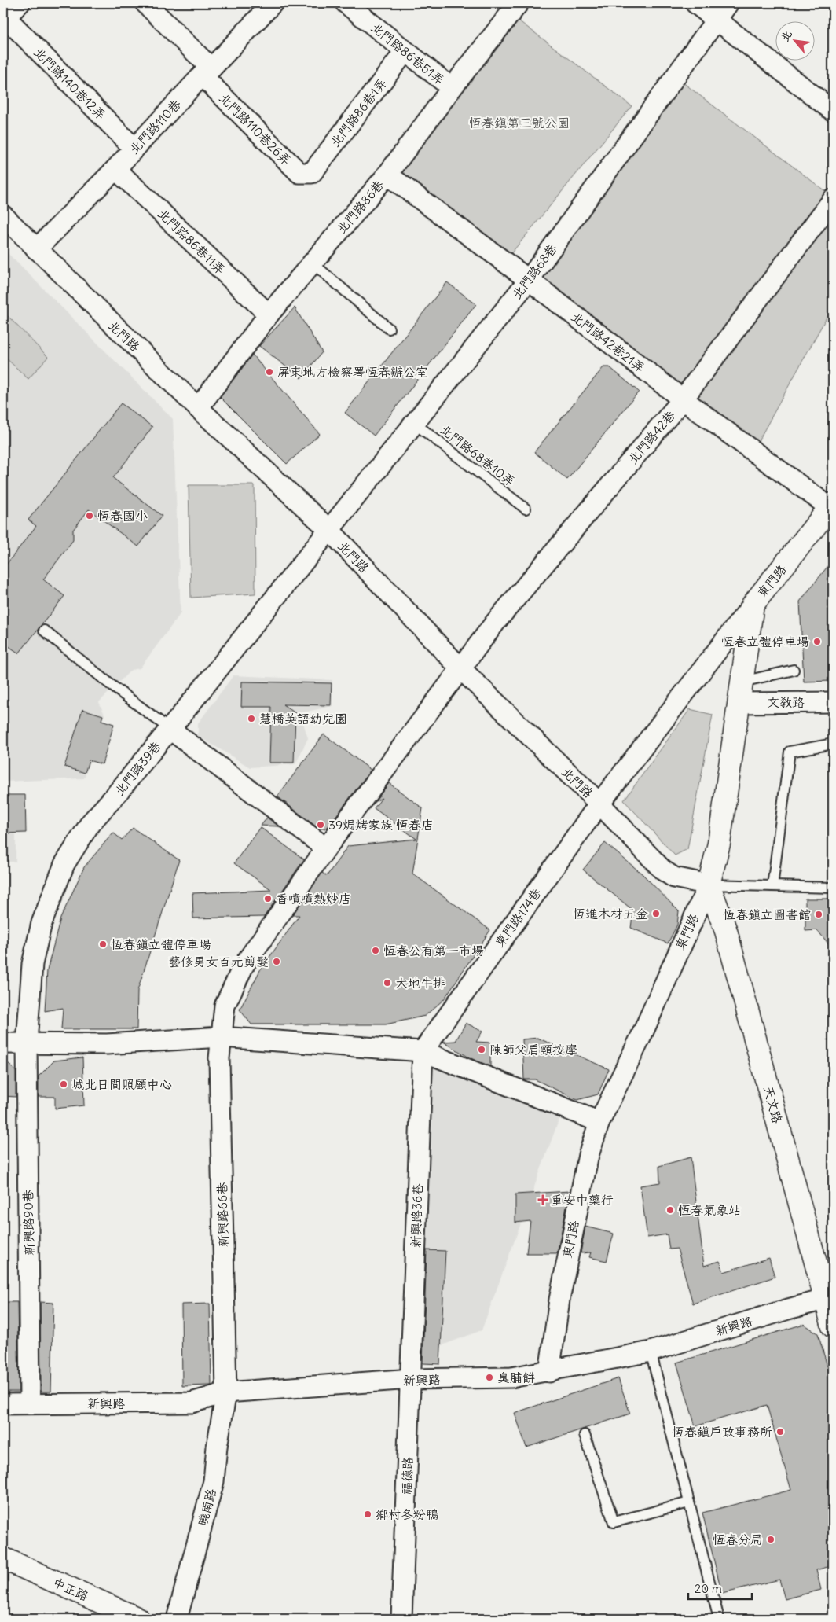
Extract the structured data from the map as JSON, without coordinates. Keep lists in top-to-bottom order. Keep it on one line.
{"streets":{"main road":["東門路","天文路","中正路"],"street":["北門路86巷51弄","北門路140巷12弄","北門路86巷1弄","北門路110巷","北門路110巷26弄","北門路86巷","北門路86巷11弄","北門路68巷","北門路","北門路42巷21弄","北門路42巷","文教路","北門路39巷","東門路174巷","新興路66巷","新興路36巷","新興路90巷","新興路","福德路","曉南路"],"lane":["北門路68巷10弄"]},"crossings":[["北門路86巷51弄","北門路86巷1弄"],["北門路86巷51弄","北門路86巷"],["北門路140巷12弄","北門路110巷"],["北門路86巷1弄","北門路110巷26弄"],["北門路110巷","北門路110巷26弄"],["北門路110巷","北門路86巷11弄"],["北門路110巷","北門路"],["北門路86巷","北門路86巷11弄"],["北門路86巷","北門路"],["北門路86巷","北門路42巷21弄"],["北門路68巷","北門路"],["北門路68巷","北門路42巷21弄"],["北門路68巷","北門路68巷10弄"],["北門路68巷","北門路39巷"],["北門路","北門路42巷"],["北門路","東門路"],["北門路","北門路39巷"],["北門路","東門路174巷"],["北門路","天文路"],["北門路42巷21弄","北門路42巷"],["北門路42巷21弄","東門路"],["東門路","文教路"],["東門路","東門路174巷"],["東門路","天文路"],["東門路","新興路"],["北門路39巷","新興路90巷"],["東門路174巷","新興路36巷"],["天文路","新興路"],["新興路66巷","新興路"],["新興路66巷","曉南路"],["新興路36巷","新興路"],["新興路36巷","福德路"],["新興路90巷","新興路"],["新興路","福德路"],["新興路","曉南路"]],"parks":["恆春鎮第三號公園"],"places":{"other":["屏東地方檢察署恆春辦公室","恆春國小","恆春立體停車場","慧橋英語幼兒園","39焗烤家族 恆春店","香噴噴熱炒店","恆進木材五金","恆春鎮立圖書館","恆春鎮立體停車場","恆春公有第一市場","藝修男女百元剪髮","大地牛排","陳師父肩頸按摩","城北日間照顧中心","恆春氣象站","臭脯餅","恆春鎮戶政事務所","鄉村冬粉鴨","恆春分局"],"health":["重安中藥行"]},"scale_bar":"20 m","north":"top left"}
